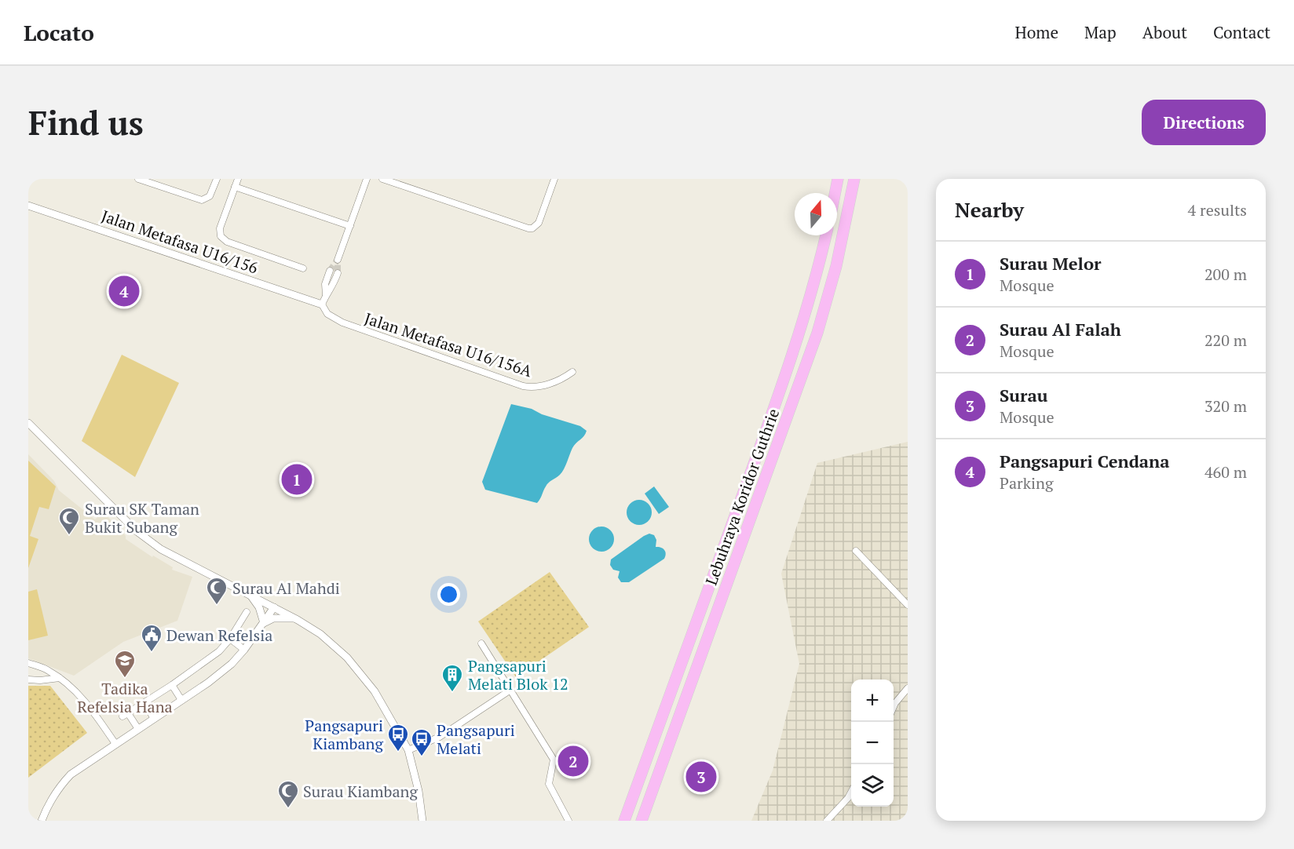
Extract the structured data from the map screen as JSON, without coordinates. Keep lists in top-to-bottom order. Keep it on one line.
{"streets":{"highway":["Lebuhraya Koridor Guthrie"],"street":["Jalan Metafasa U16/156","Jalan Metafasa U16/156A"]},"crossings":[["Jalan Metafasa U16/156","Jalan Metafasa U16/156A"]],"places":{"mosque":["Surau SK Taman Bukit Subang","Surau Al Mahdi","Surau Kiambang"],"public building":["Dewan Refelsia"],"school or university":["Tadika Refelsia Hana"],"building":["Pangsapuri Melati Blok 12"],"bus stop":["Pangsapuri Kiambang","Pangsapuri Melati"]},"north":"top","page":{"header":"Locato","nav":["Home","Map","About","Contact"],"buttons":"Directions","title":"Find us","heading":["Nearby","4 results"],"list":[{"mark":"1","name":"Surau Melor","note":"Mosque","value":"200 m"},{"mark":"2","name":"Surau Al Falah","note":"Mosque","value":"220 m"},{"mark":"3","name":"Surau","note":"Mosque","value":"320 m"},{"mark":"4","name":"Pangsapuri Cendana","note":"Parking","value":"460 m"}],"pins":["4","1","2","3"],"map_buttons":["+","−"]}}
